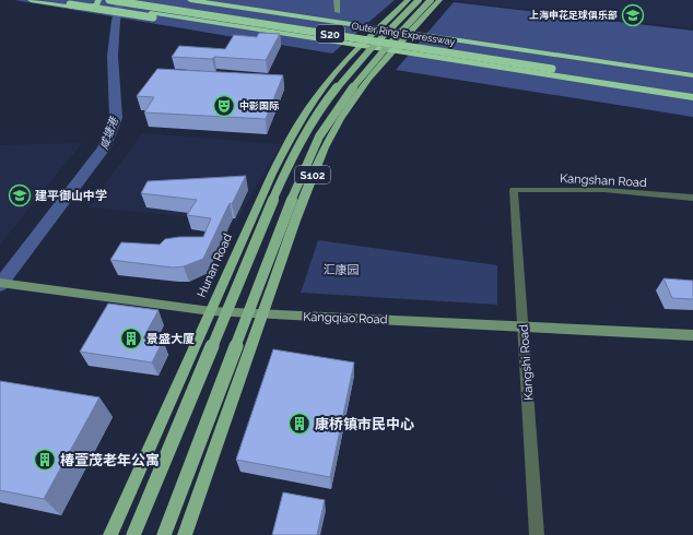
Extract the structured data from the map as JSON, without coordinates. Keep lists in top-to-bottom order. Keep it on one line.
{"streets":{"highway":["S20","Outer Ring Expressway"],"main road":["S102","Hunan Road","Kangqiao Road"],"street":["Kangshan Road","Kangshi Road"]},"crossings":[["S102","Kangqiao Road"],["Kangshan Road","Kangshi Road"],["Hunan Road","Kangqiao Road"],["Kangqiao Road","Kangshi Road"]],"water":["咸塘港"],"parks":["汇康园"],"places":{"school or university":["上海申花足球俱乐部","建平御山中学"],"theatre":["中影国际"],"building":["景盛大厦","康桥镇市民中心","椿萱茂老年公寓"]}}
